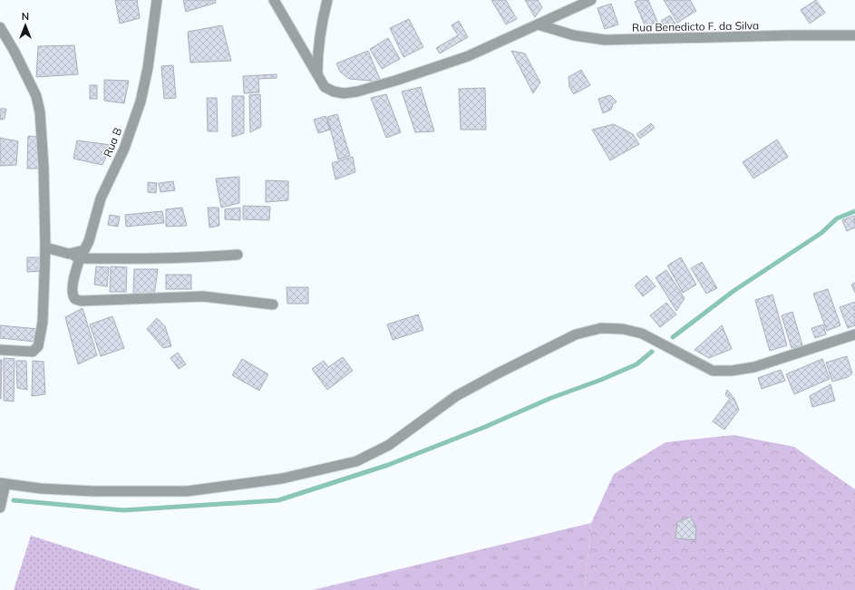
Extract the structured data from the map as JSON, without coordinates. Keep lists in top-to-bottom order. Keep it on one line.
{"streets":{"street":["Rua Benedicto F. da Silva","Rua B"]},"north":"top"}
